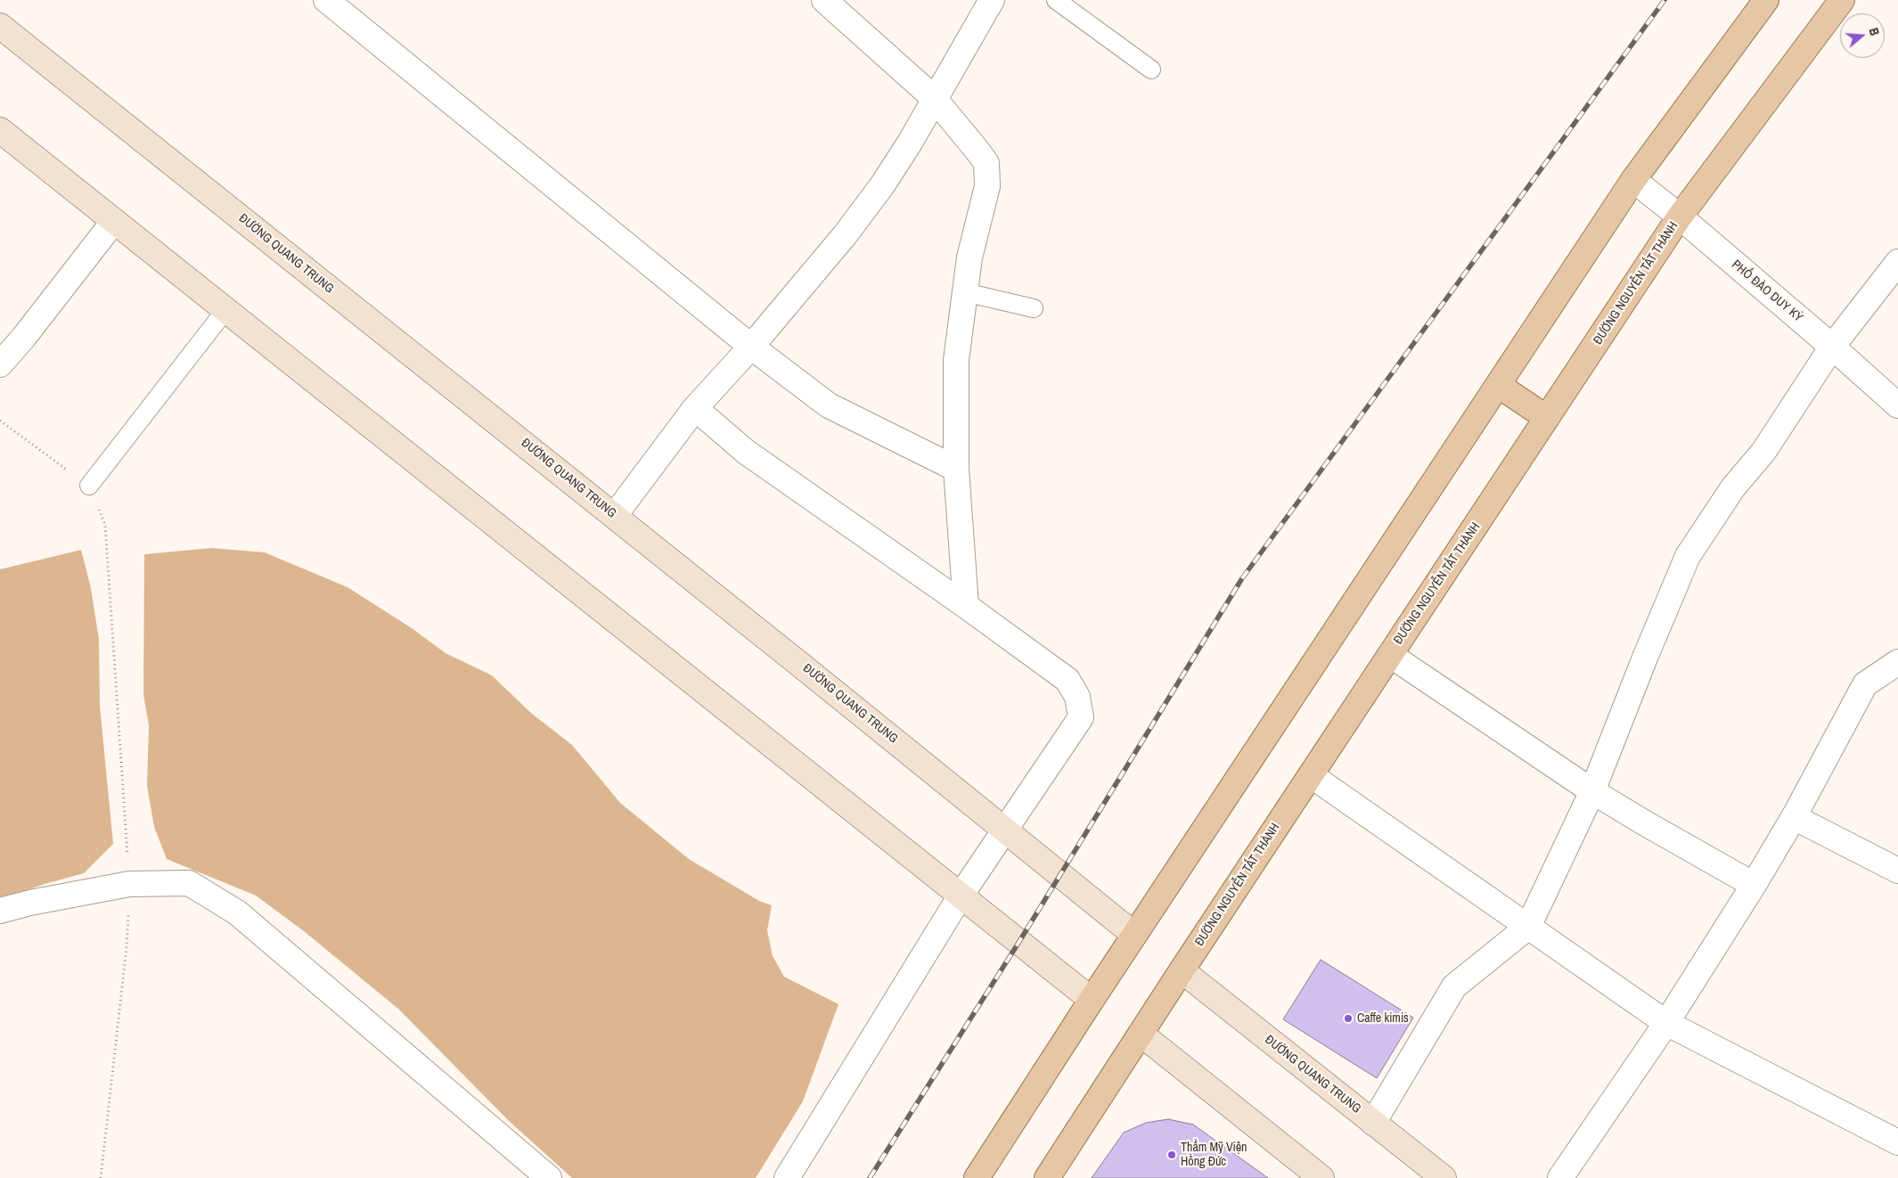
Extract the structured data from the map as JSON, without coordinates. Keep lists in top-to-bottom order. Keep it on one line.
{"streets":{"main road":["ĐƯỜNG QUANG TRUNG","ĐƯỜNG NGUYỄN TẤT THÀNH"],"street":["PHỐ ĐÀO DUY KỲ"]},"crossings":[["ĐƯỜNG QUANG TRUNG","ĐƯỜNG NGUYỄN TẤT THÀNH"],["ĐƯỜNG NGUYỄN TẤT THÀNH","PHỐ ĐÀO DUY KỲ"]],"places":["Caffe kimis","Thẩm Mỹ Viện Hồng Đức"],"north":"right"}
